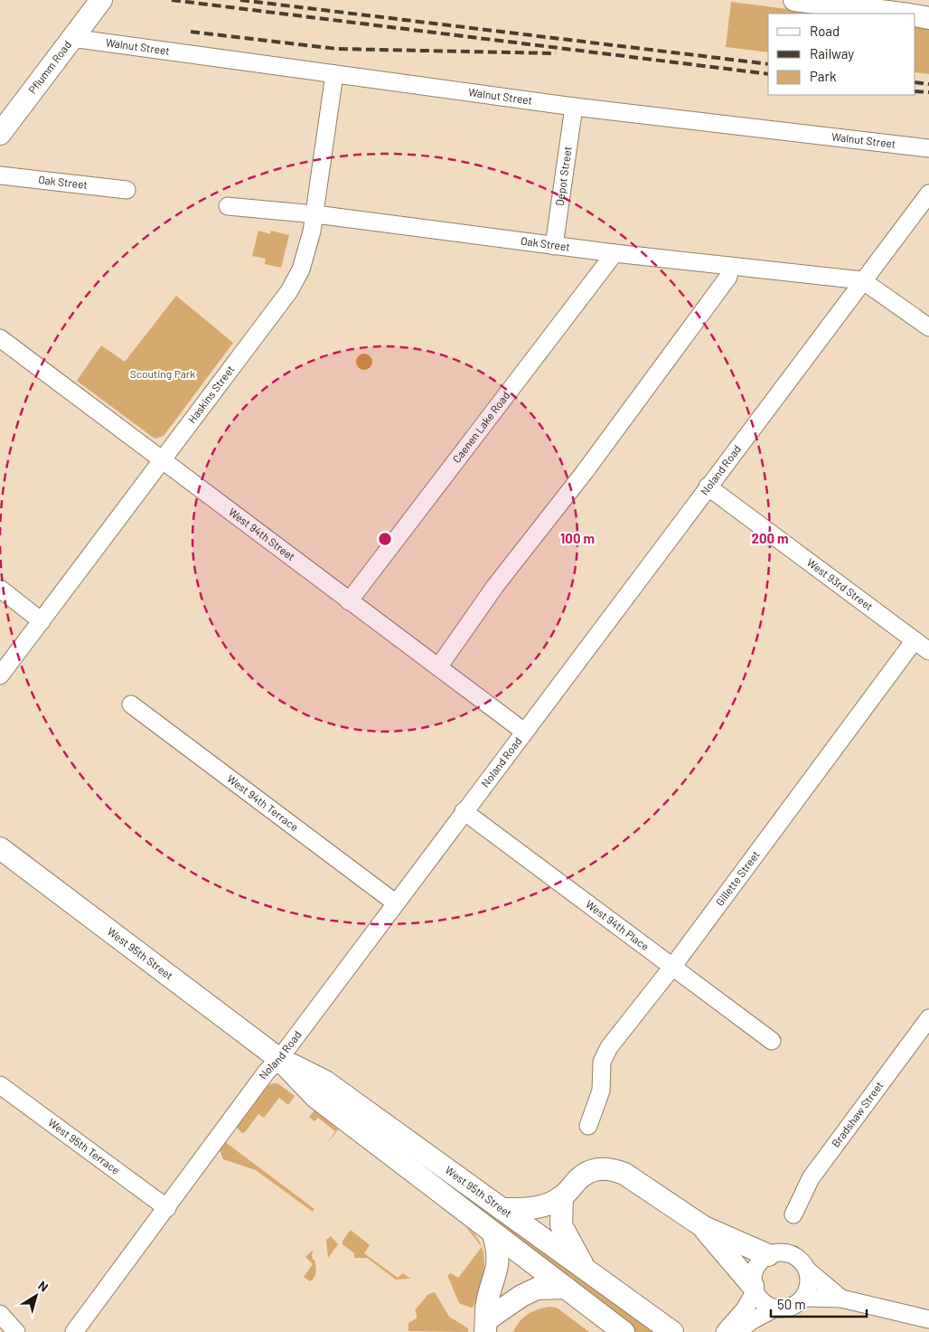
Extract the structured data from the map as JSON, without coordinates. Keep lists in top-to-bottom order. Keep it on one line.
{"streets":{"main road":["Pflumm Road","West 95th Street"],"street":["Walnut Street","Depot Street","Oak Street","Haskins Street","Caenen Lake Road","Noland Road","West 94th Street","West 93rd Street","West 94th Terrace","Gillette Street","West 94th Place","Bradshaw Street","West 95th Terrace"]},"crossings":[["Walnut Street","Pflumm Road"],["Walnut Street","Depot Street"],["Walnut Street","Haskins Street"],["Depot Street","Oak Street"],["Oak Street","Haskins Street"],["Oak Street","Caenen Lake Road"],["Oak Street","Noland Road"],["Haskins Street","West 94th Street"],["Caenen Lake Road","West 94th Street"],["Noland Road","West 94th Street"],["Noland Road","West 93rd Street"],["Noland Road","West 94th Terrace"],["Noland Road","West 94th Place"],["Noland Road","West 95th Street"],["Noland Road","West 95th Terrace"],["West 93rd Street","Gillette Street"],["Gillette Street","West 94th Place"]],"parks":["Scouting Park"],"legend":["Road","Railway","Park"],"scale_bar":"50 m","north":"top right","rings":["100 m","200 m"]}
